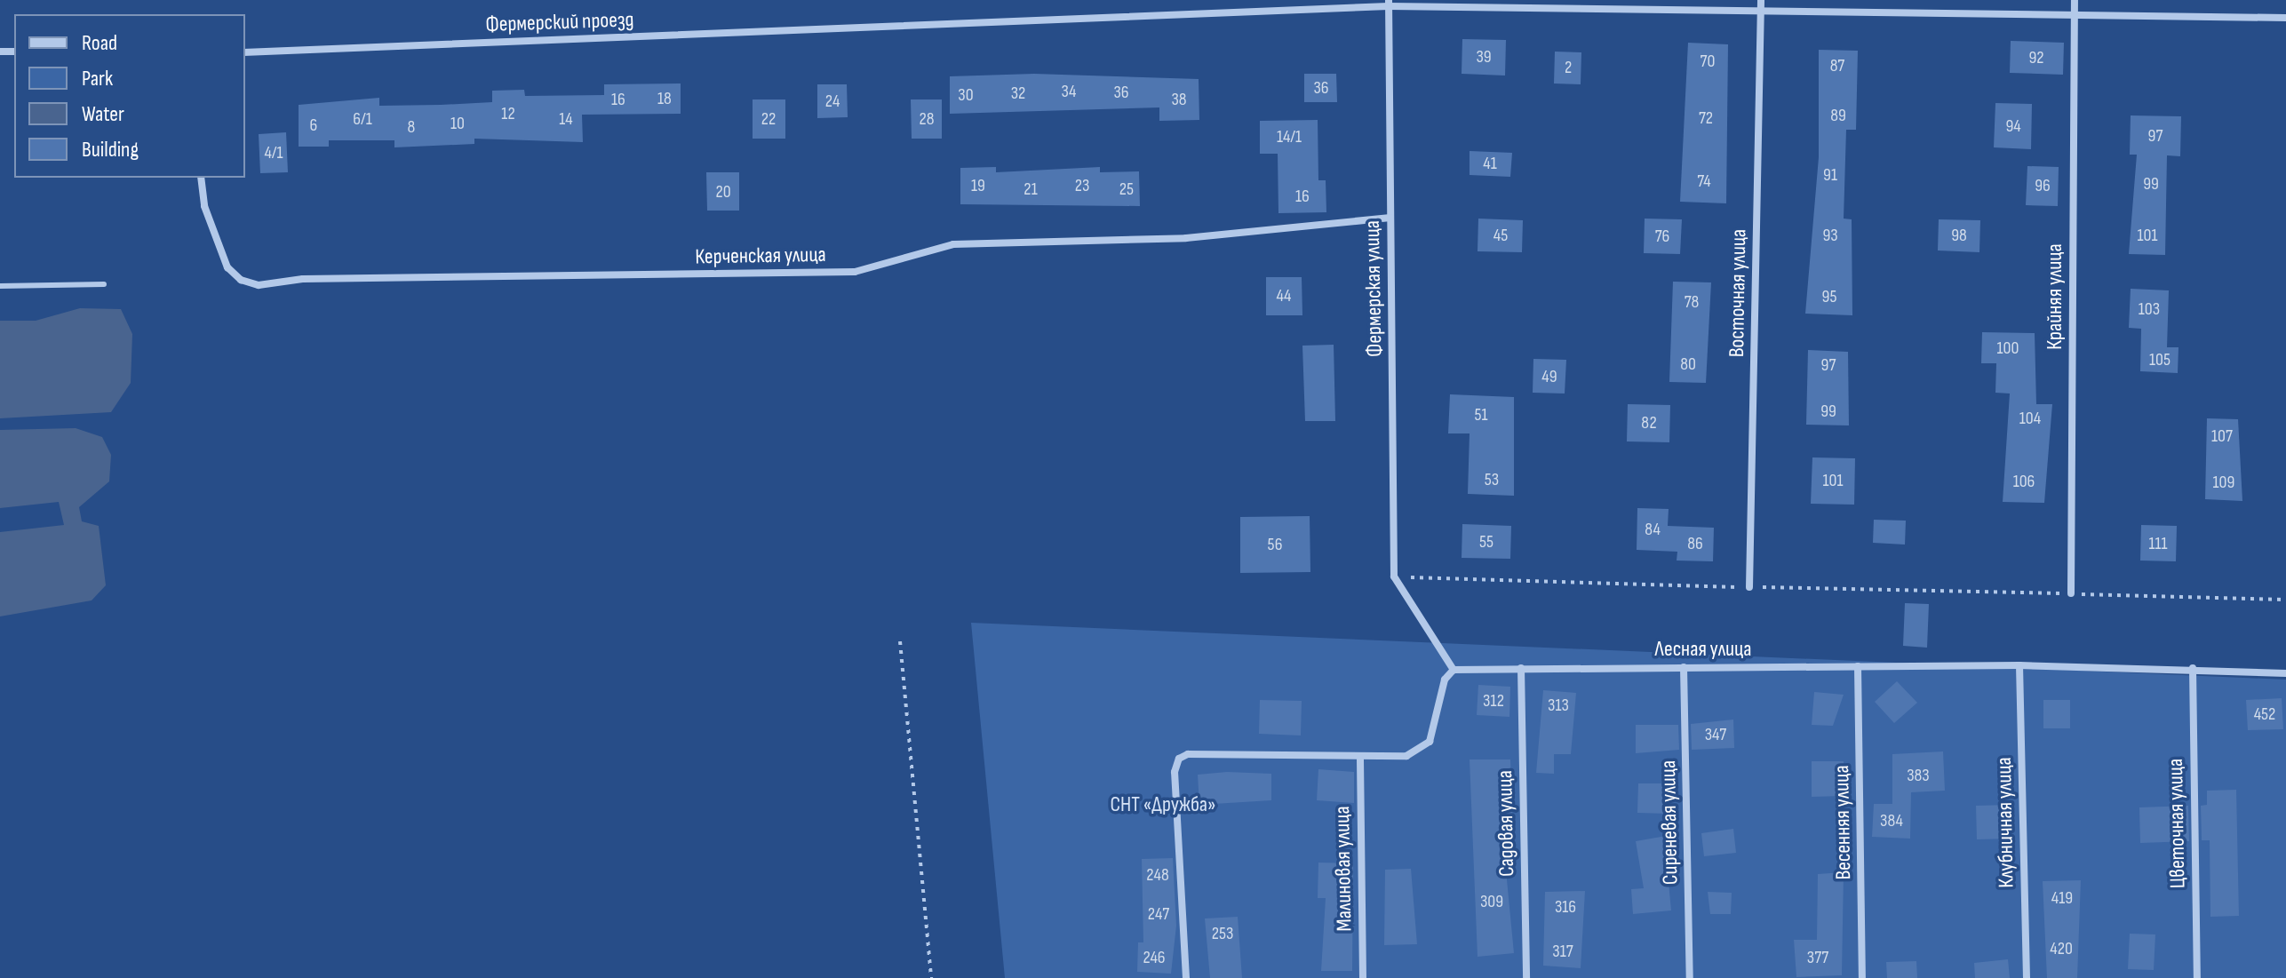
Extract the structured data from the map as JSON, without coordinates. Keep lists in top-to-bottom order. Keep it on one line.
{"streets":{"street":["Фермерский проезд","Керченская улица","Фермерская улица","Восточная улица","Крайняя улица","Лесная улица","Сиреневая улица","Весенняя улица","Клубничная улица","Садовая улица","Цветочная улица","Малиновая улица"]},"crossings":[["Фермерский проезд","Фермерская улица"],["Фермерский проезд","Восточная улица"],["Фермерский проезд","Крайняя улица"],["Керченская улица","Фермерская улица"],["Лесная улица","Сиреневая улица"],["Лесная улица","Весенняя улица"],["Лесная улица","Клубничная улица"],["Лесная улица","Садовая улица"],["Лесная улица","Цветочная улица"]],"parks":["СНТ «Дружба»"],"house_numbers":["39","92","70","87","2","36","34","36","32","30","18","16","38","24","12","89","72","6/1","14","22","28","10","6","94","8","97","14/1","4/1","41","91","74","99","19","23","96","21","25","20","16","45","93","98","101","76","44","95","78","103","100","105","80","97","49","99","51","104","82","107","53","101","106","109","84","55","86","111","56","312","313","452","347","383","384","248","419","309","316","247","253","420","317","246","377"],"legend":["Road","Park","Water","Building"]}
